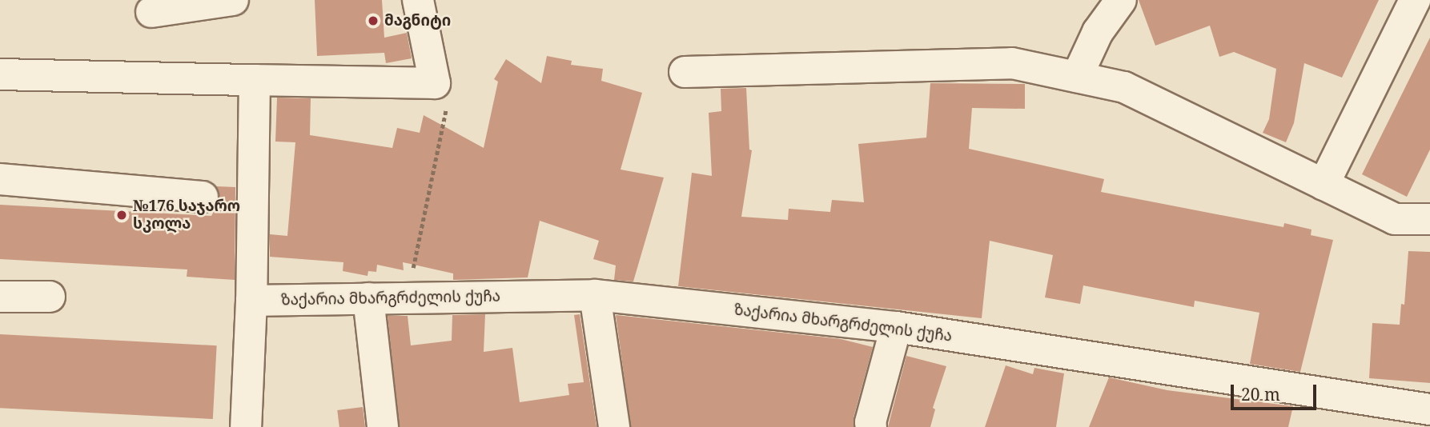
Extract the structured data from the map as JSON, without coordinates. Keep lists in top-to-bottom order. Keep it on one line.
{"streets":{"street":["ზაქარია მხარგრძელის ქუჩა"]},"places":["მაგნიტი","№176 საჯარო სკოლა"],"scale_bar":"20 m"}
